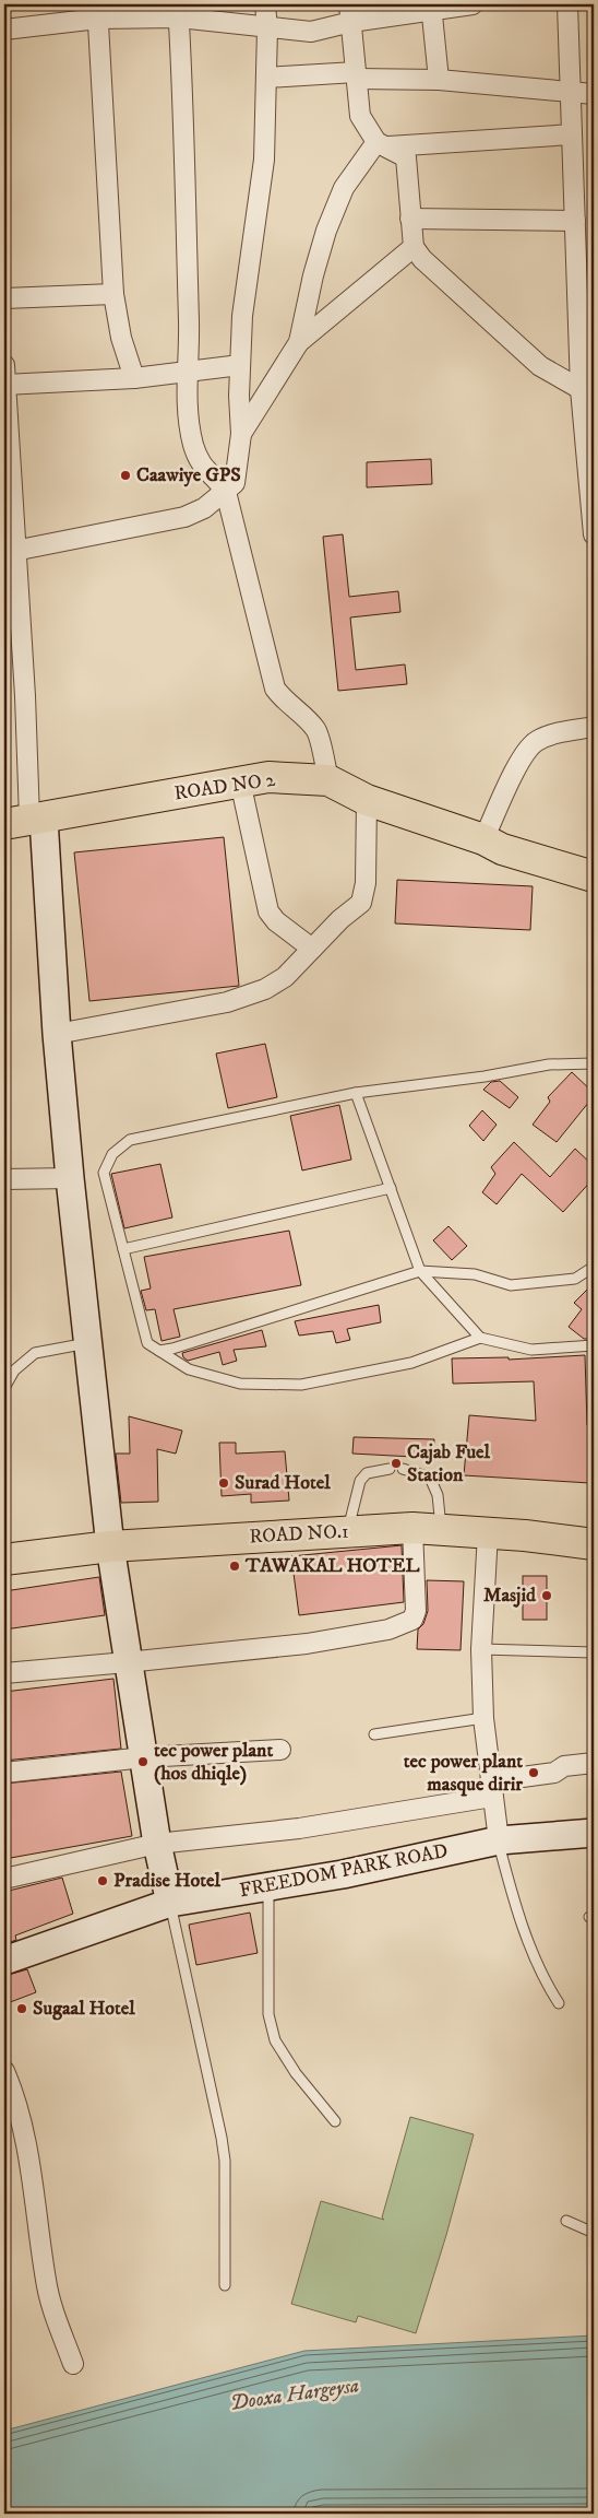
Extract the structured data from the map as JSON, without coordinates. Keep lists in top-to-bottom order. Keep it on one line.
{"streets":{"main road":["ROAD NO 2","ROAD NO.1"],"street":["FREEDOM PARK ROAD"]},"water":["Dooxa Hargeysa"],"places":["Caawiye GPS","Cajab Fuel Station","Surad Hotel","TAWAKAL HOTEL","Masjid","tec power plant (hos dhiqle)","tec power plant masque dirir","Pradise Hotel","Sugaal Hotel"]}
